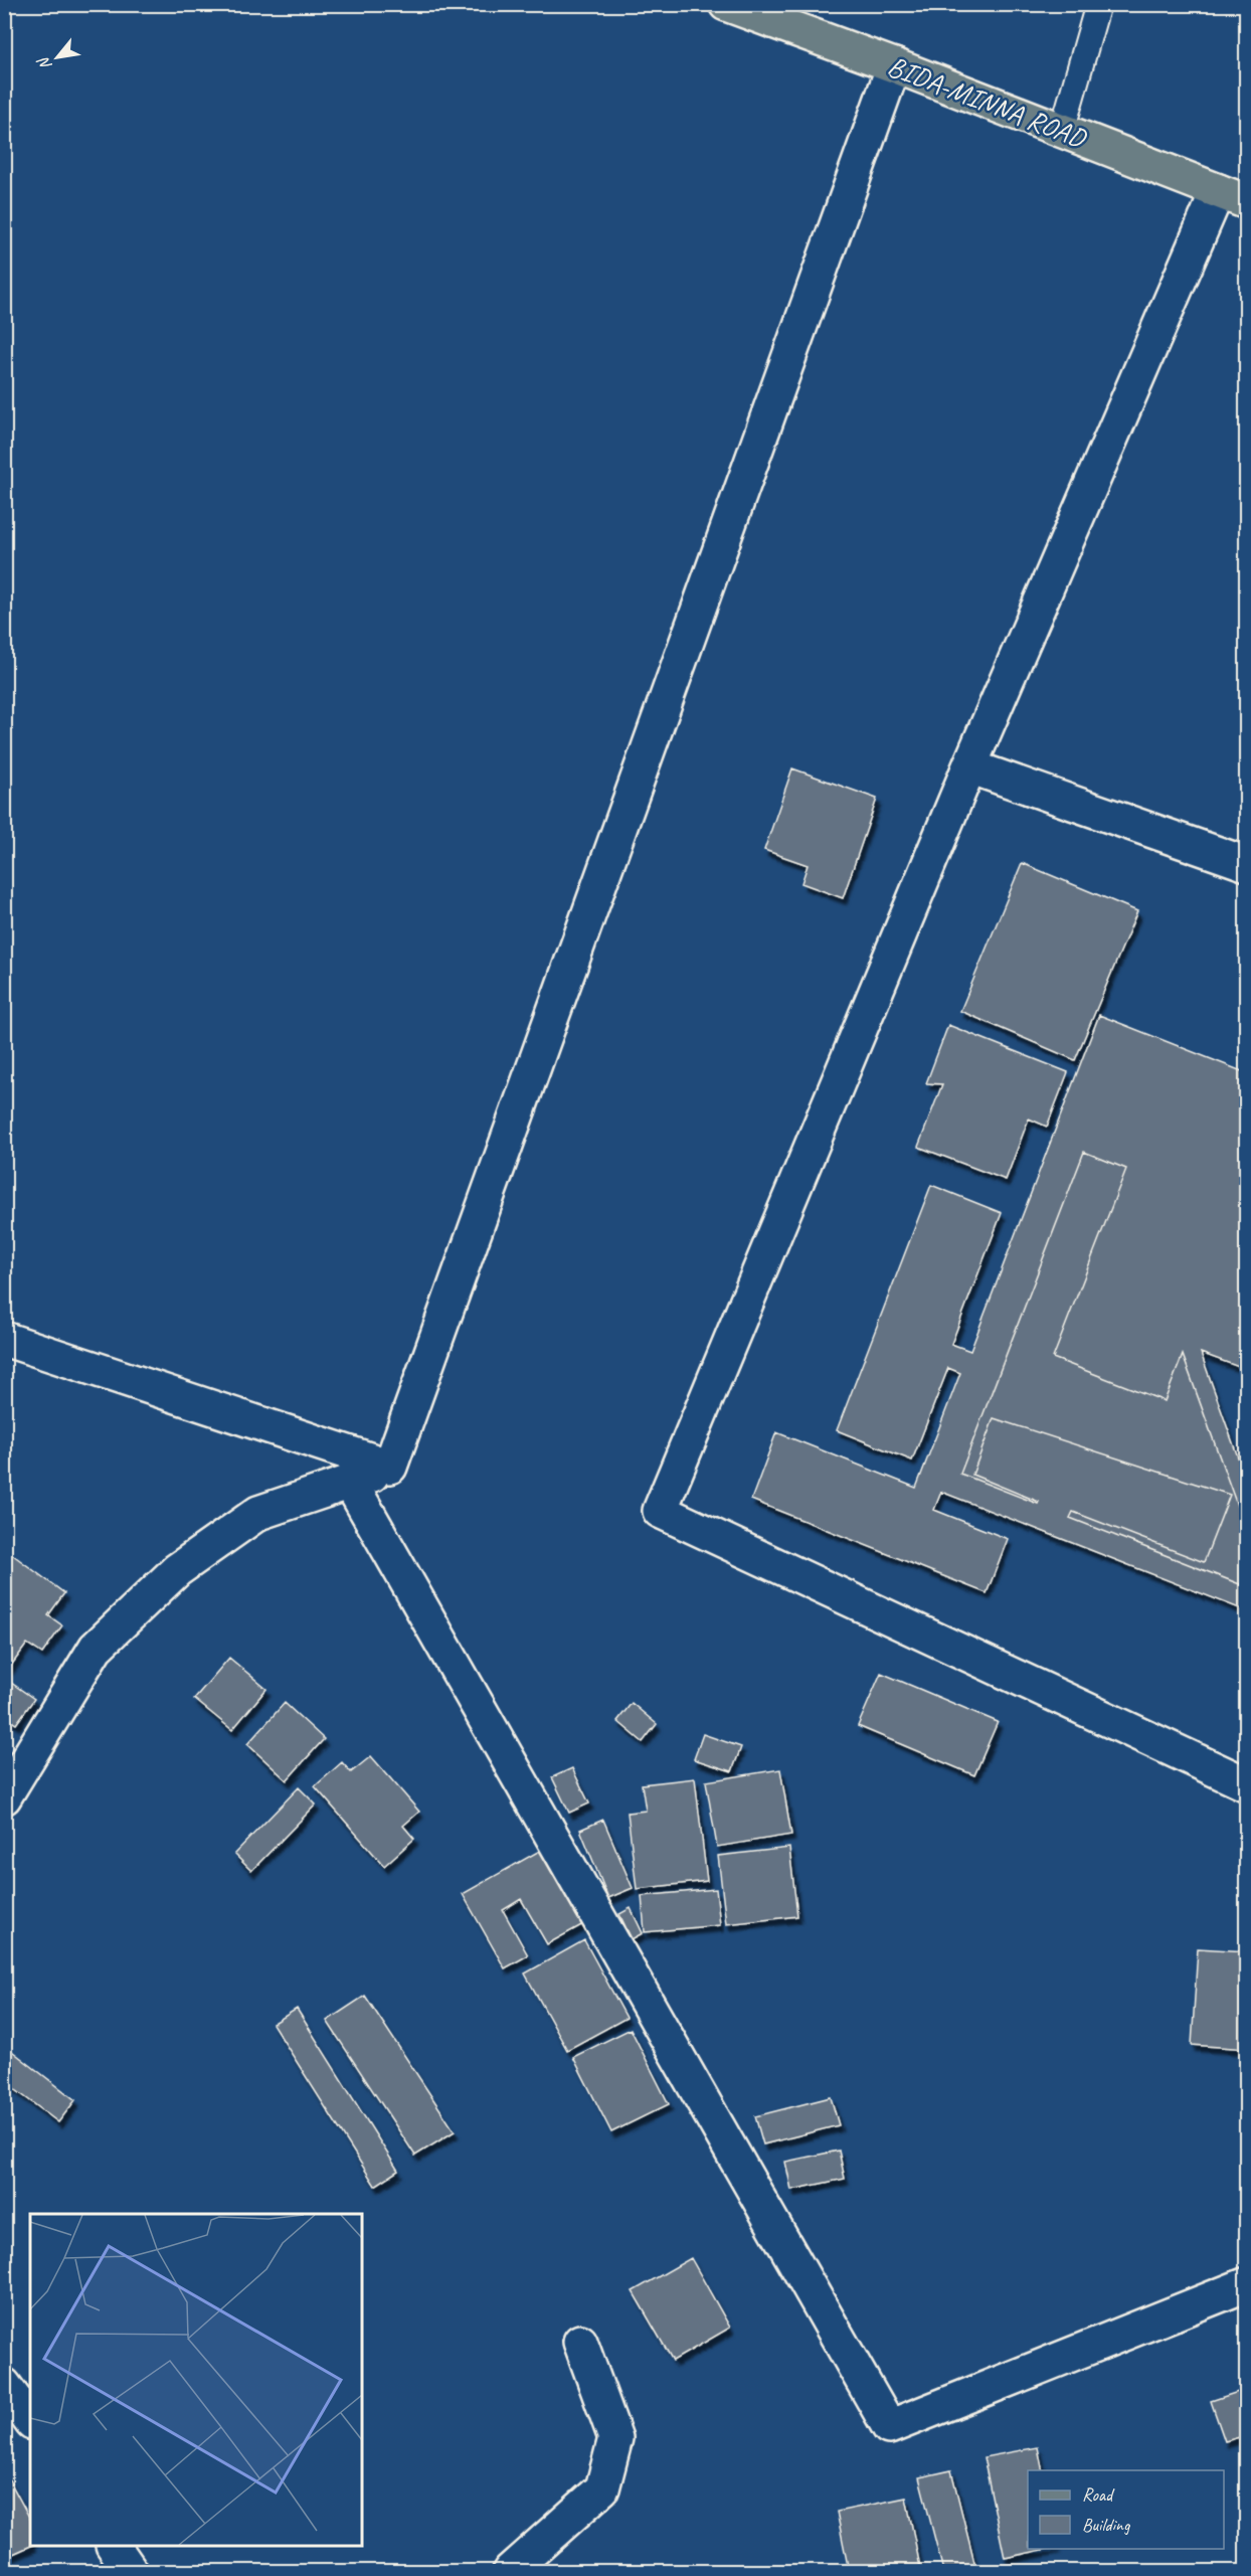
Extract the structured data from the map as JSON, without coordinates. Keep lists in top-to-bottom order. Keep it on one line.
{"streets":{"main road":["BIDA-MINNA ROAD"]},"legend":["Road","Building"],"north":"bottom left"}
